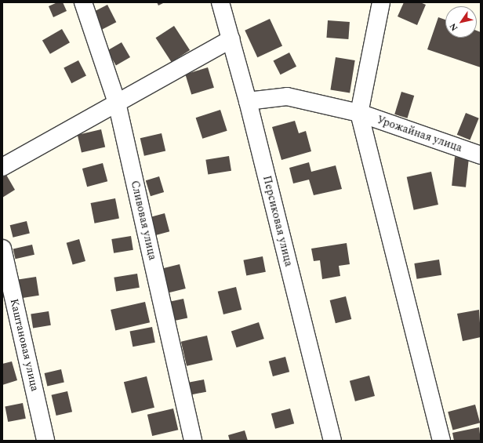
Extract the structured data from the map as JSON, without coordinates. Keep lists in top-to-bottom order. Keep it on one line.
{"streets":{"street":["Урожайная улица","Сливовая улица","Персиковая улица","Каштановая улица"]},"crossings":[["Урожайная улица","Персиковая улица"]],"north":"bottom left"}
